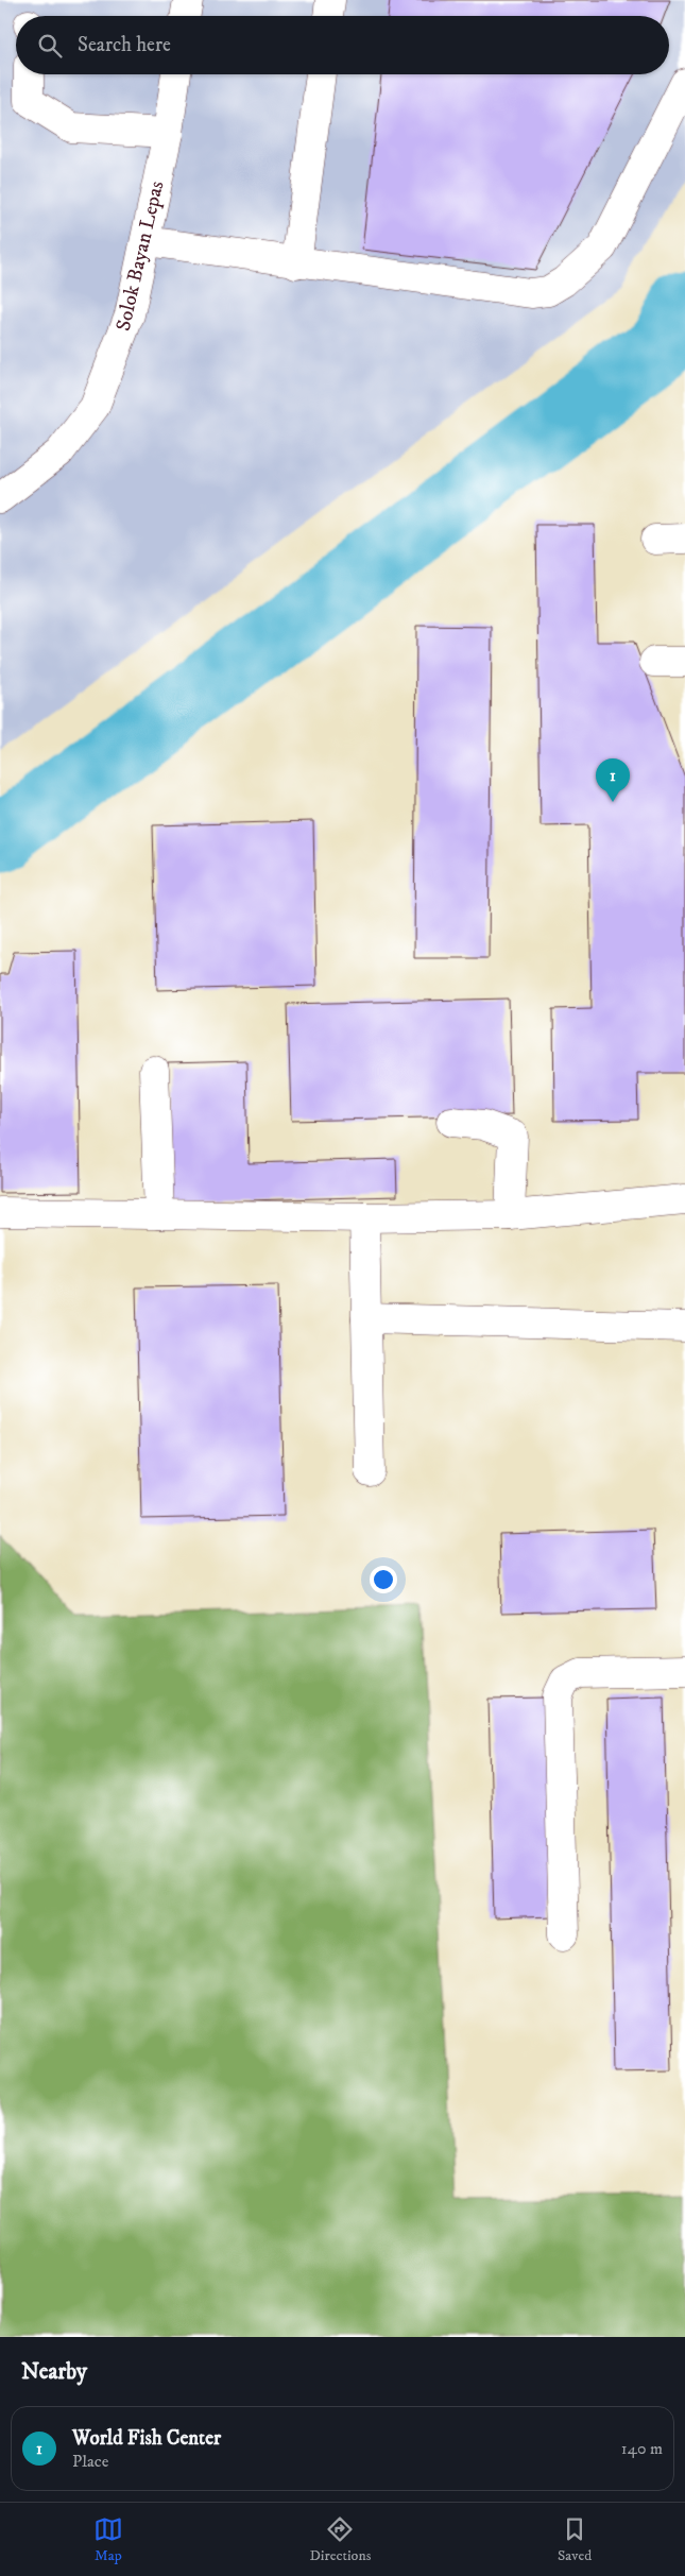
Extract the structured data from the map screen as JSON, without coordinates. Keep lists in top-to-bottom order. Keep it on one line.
{"streets":{"street":["Solok Bayan Lepas"]},"page":{"search":"Search here","pins":"1","heading":"Nearby","list":[{"mark":"1","name":"World Fish Center","note":"Place","value":"140 m"}],"nav":["Map","Directions","Saved"]}}
